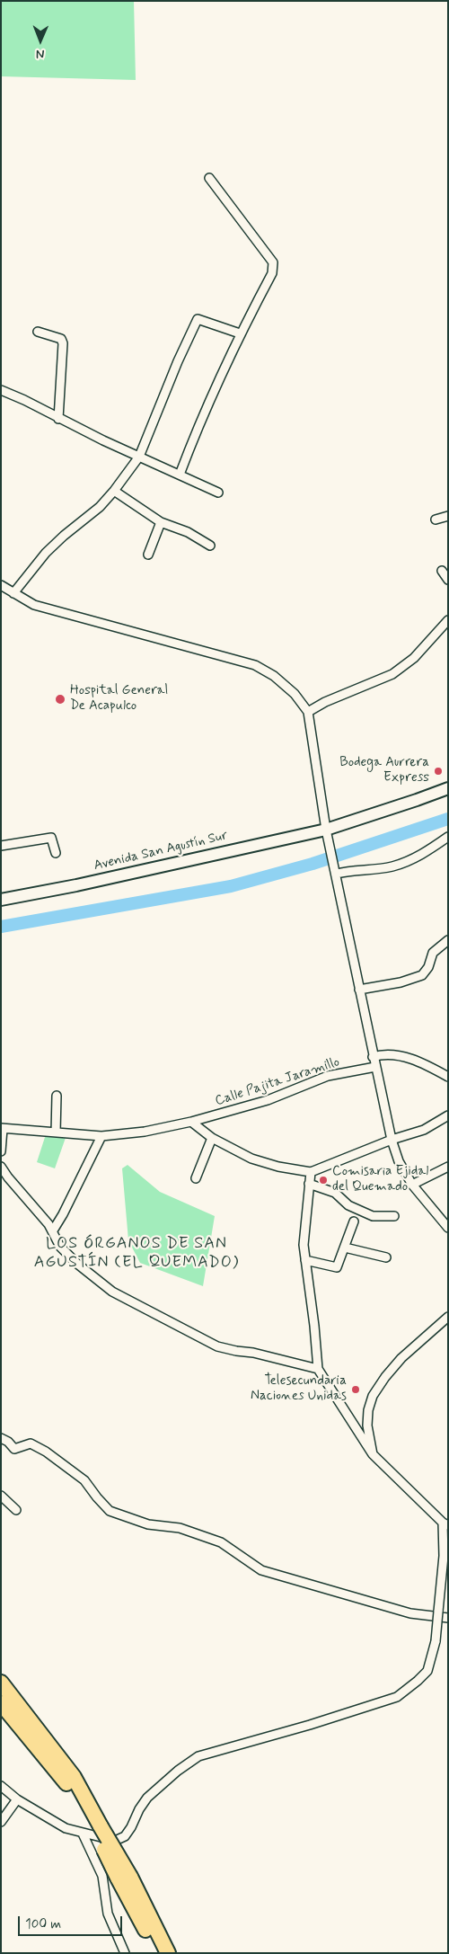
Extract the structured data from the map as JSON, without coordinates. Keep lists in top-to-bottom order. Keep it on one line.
{"streets":{"main road":["Avenida San Agustín Sur"],"street":["Calle Pajita Jaramillo"]},"districts":["LOS ÓRGANOS DE SAN AGUSTÍN (EL QUEMADO)"],"places":["Hospital General De Acapulco","Bodega Aurrera Express","Comisaria Ejidal del Quemado","Telesecundaria Naciones Unidas"],"scale_bar":"100 m","north":"bottom"}
